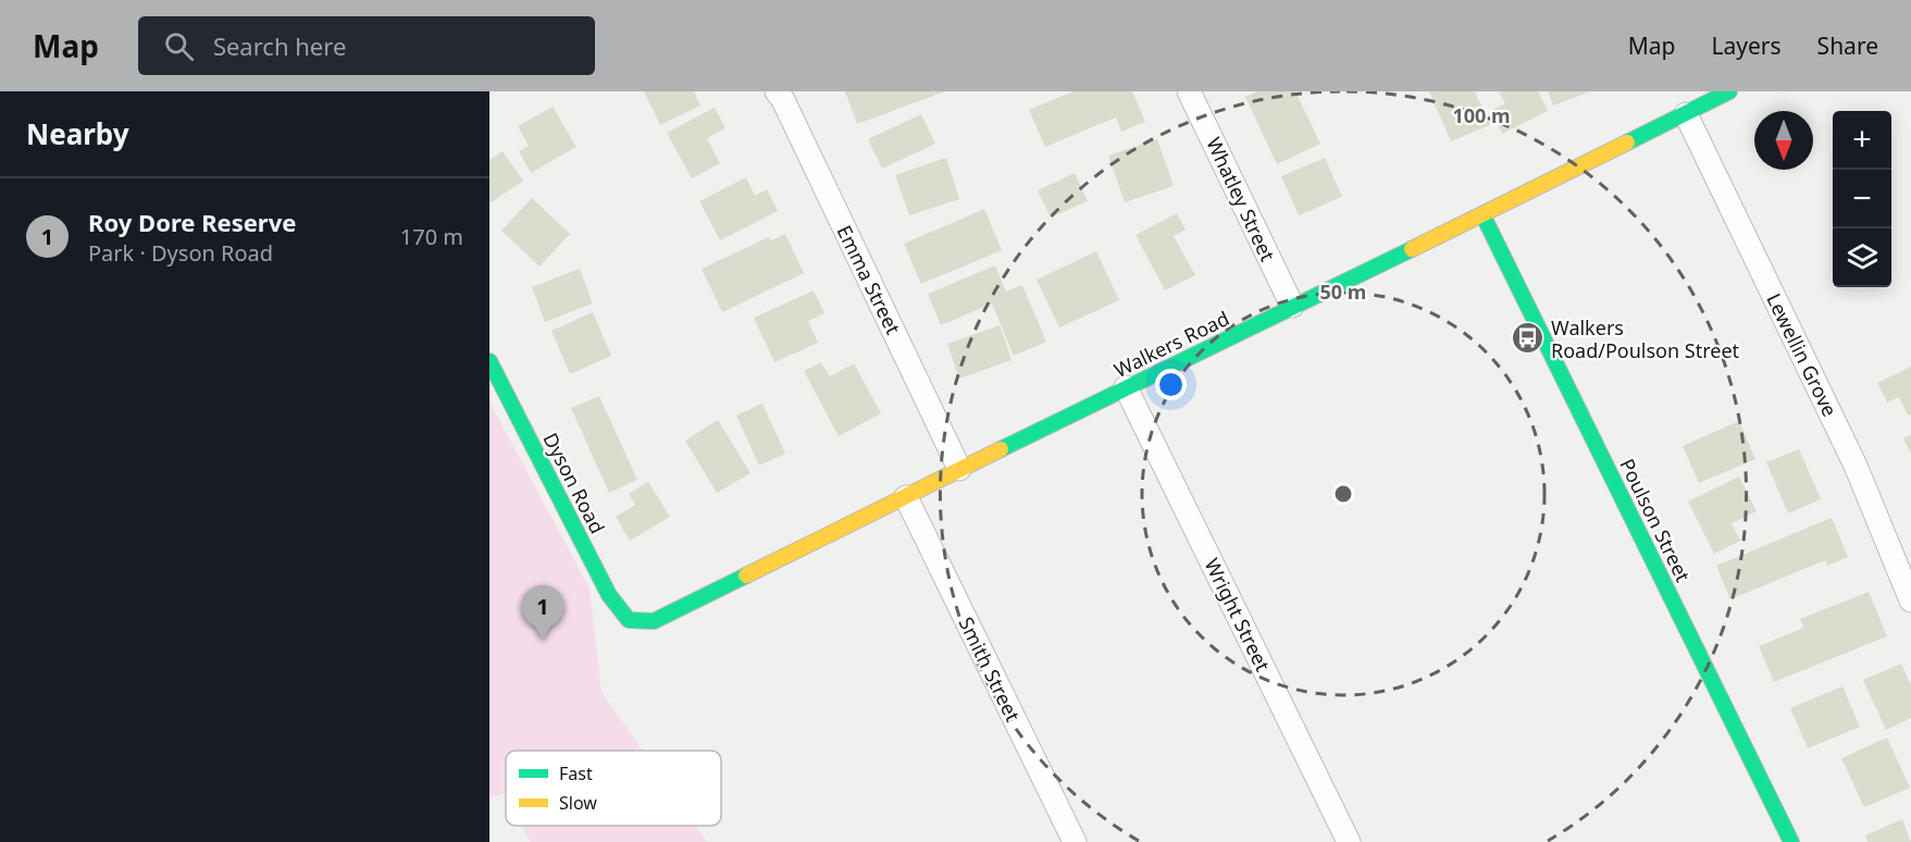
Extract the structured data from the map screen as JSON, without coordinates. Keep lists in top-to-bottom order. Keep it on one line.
{"streets":{"street":["Whatley Street","Emma Street","Walkers Road","Lewellin Grove","Dyson Road","Poulson Street","Wright Street","Smith Street"]},"crossings":[["Whatley Street","Walkers Road"],["Emma Street","Walkers Road"],["Walkers Road","Lewellin Grove"],["Walkers Road","Dyson Road"],["Walkers Road","Poulson Street"],["Walkers Road","Wright Street"],["Walkers Road","Smith Street"]],"places":{"bus stop":["Walkers Road/Poulson Street"]},"legend":["Fast","Slow"],"north":"bottom","page":{"header":"Map","search":"Search here","nav":["Map","Layers","Share"],"heading":"Nearby","map_buttons":["+","−"],"list":[{"mark":"1","name":"Roy Dore Reserve","note":"Park · Dyson Road","value":"170 m"}],"pins":"1"},"rings":["100 m","50 m"]}
